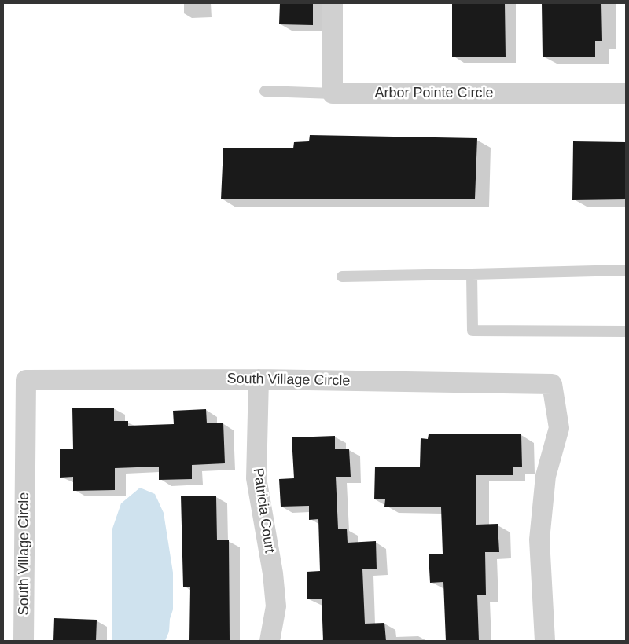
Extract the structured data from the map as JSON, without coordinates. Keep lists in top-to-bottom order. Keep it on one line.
{"streets":{"street":["Arbor Pointe Circle","South Village Circle","Patricia Court"]},"crossings":[["South Village Circle","Patricia Court"]]}
